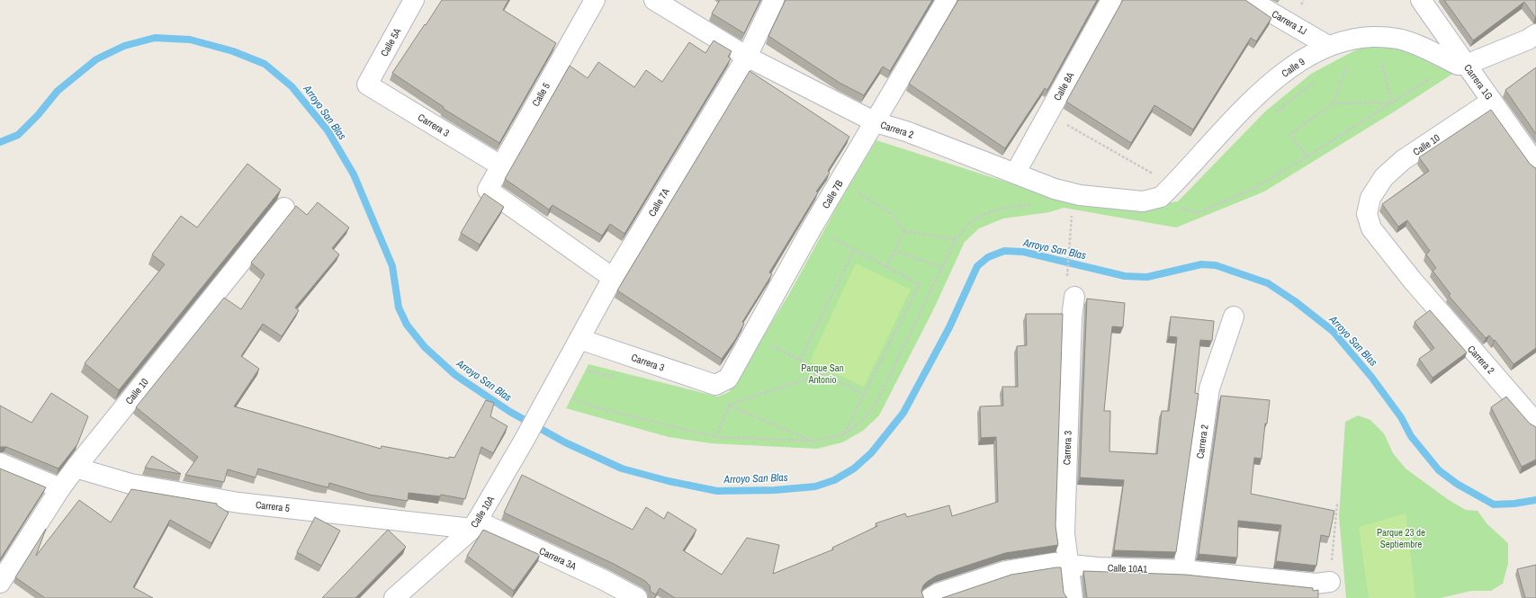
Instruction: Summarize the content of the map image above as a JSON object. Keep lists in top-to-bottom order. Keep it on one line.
{"streets":{"street":["Carrera 1J","Calle 5A","Calle 9","Carrera 1G","Calle 8A","Calle 5","Carrera 3","Carrera 2","Calle 10","Calle 7B","Calle 7A","Carrera 5","Calle 10A","Carrera 3A","Calle 10A1"]},"crossings":[["Carrera 1J","Calle 9"],["Calle 5A","Carrera 3"],["Calle 9","Carrera 1G"],["Calle 9","Carrera 2"],["Carrera 1G","Calle 10"],["Calle 8A","Carrera 2"],["Calle 5","Carrera 3"],["Calle 5","Calle 7A"],["Carrera 3","Calle 7B"],["Carrera 3","Calle 7A"],["Carrera 3","Calle 10A1"],["Carrera 2","Calle 10"],["Carrera 2","Calle 7B"],["Carrera 2","Calle 7A"],["Carrera 2","Calle 10A1"],["Calle 10","Carrera 5"],["Calle 7A","Calle 10A"],["Carrera 5","Calle 10A"],["Carrera 5","Carrera 3A"],["Calle 10A","Carrera 3A"]],"water":["Arroyo San Blas"],"parks":["Parque San Antonio","Parque 23 de Septiembre"]}
